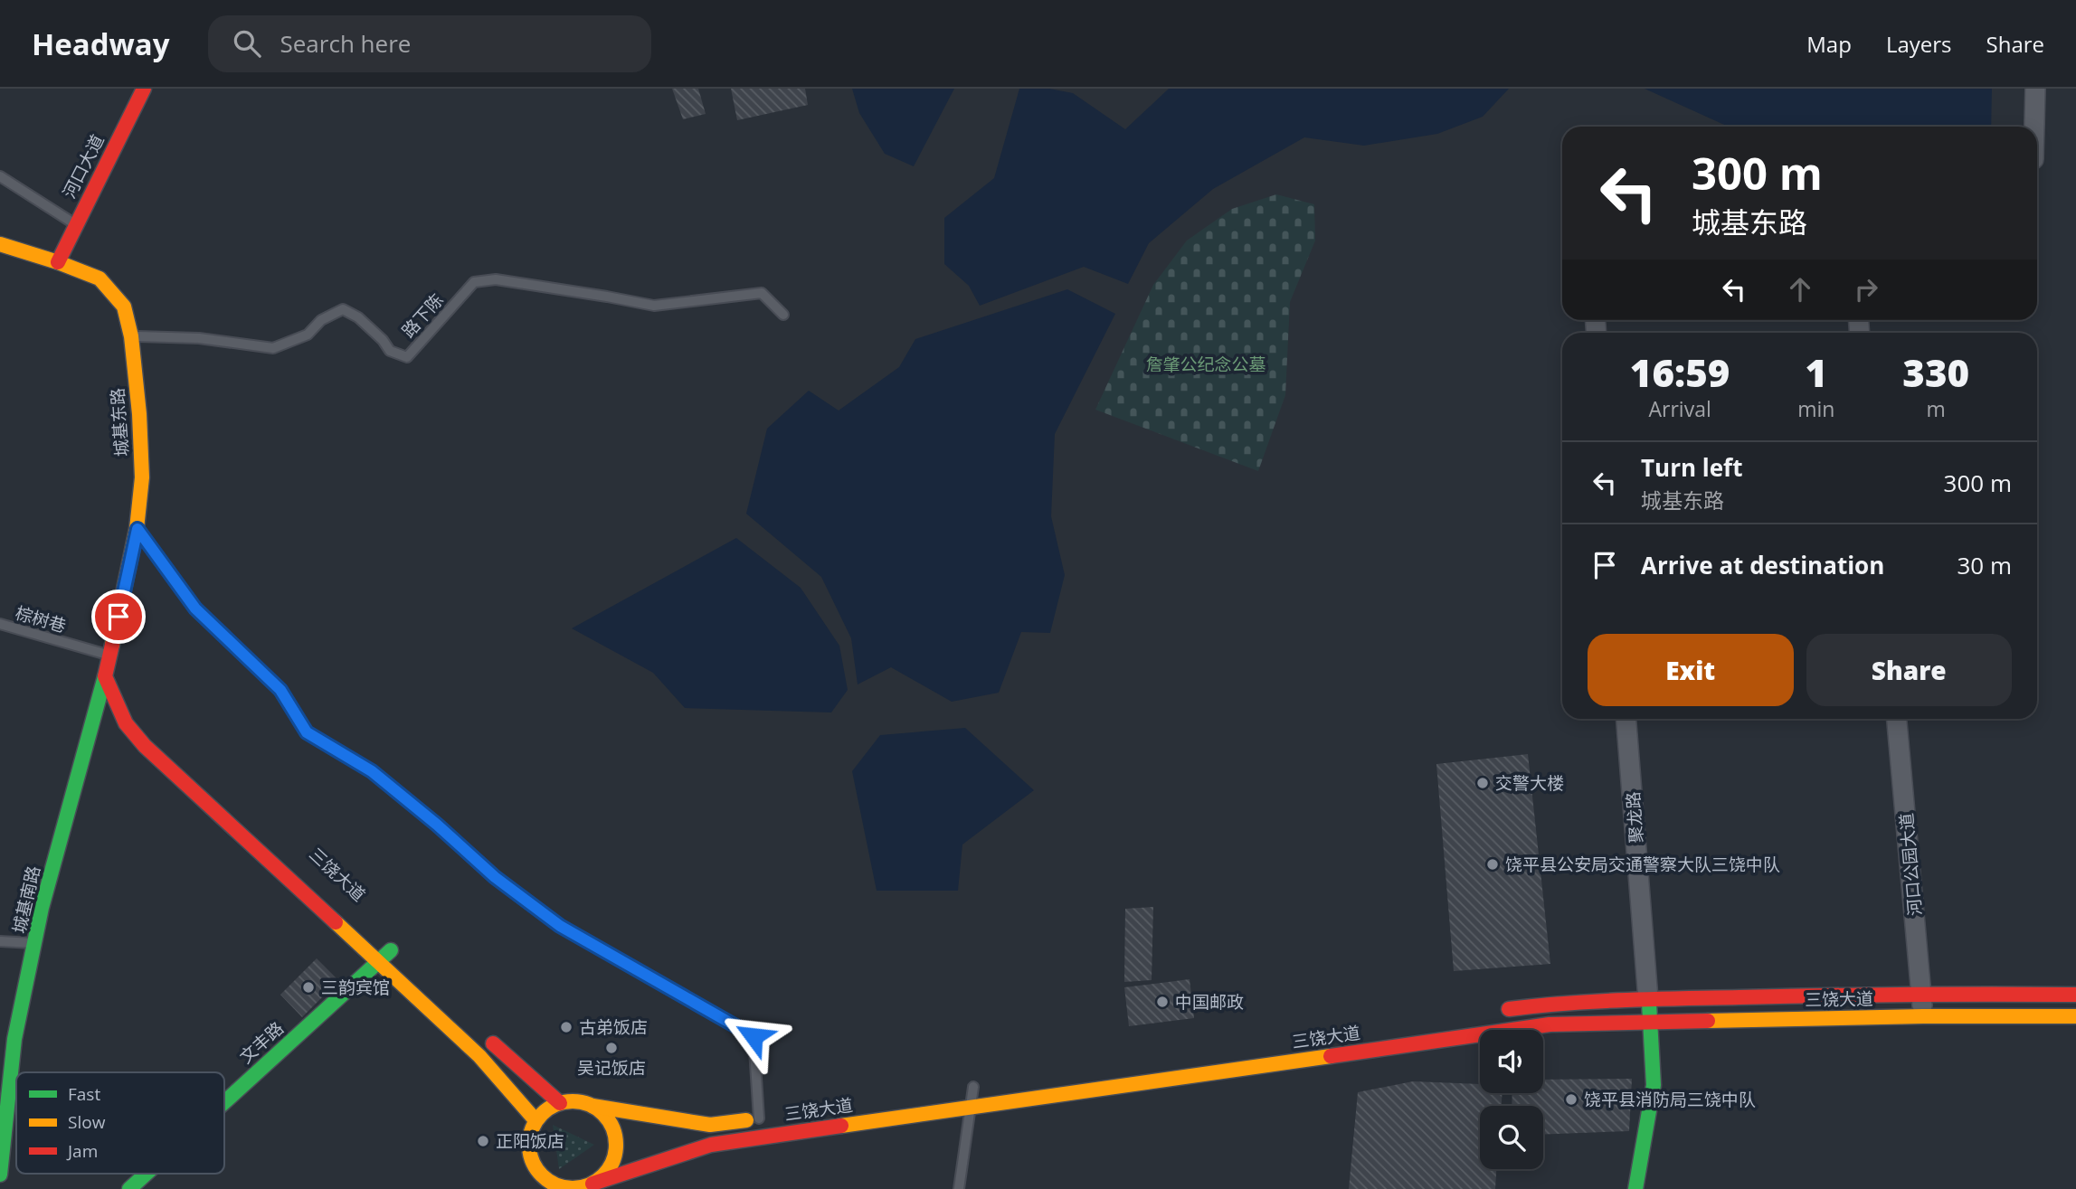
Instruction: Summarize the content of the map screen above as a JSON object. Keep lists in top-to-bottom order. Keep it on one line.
{"streets":{"main road":["河口大道","城基东路","三饶大道","城基南路","文丰路"],"street":["聚龙路","河口公园大道"],"lane":["路下陈","棕树巷"]},"crossings":[["河口大道","城基东路"],["路下陈","城基东路"],["城基东路","棕树巷"],["城基东路","三饶大道"],["城基东路","城基南路"],["聚龙路","三饶大道"],["河口公园大道","三饶大道"],["三饶大道","城基南路"],["三饶大道","文丰路"]],"parks":["詹肇公纪念公墓"],"places":["交警大楼","饶平县公安局交通警察大队三饶中队","三韵宾馆","中国邮政","古弟饭店","吴记饭店","饶平县消防局三饶中队","正阳饭店"],"legend":["Fast","Slow","Jam"],"page":{"header":"Headway","search":"Search here","nav":["Map","Layers","Share"],"turn":["300 m","城基东路"],"eta":["16:59","Arrival","1","min","330","m"],"list":[{"name":"Turn left","note":"城基东路","value":"300 m"},{"name":"Arrive at destination","value":"30 m"}],"buttons":["Exit","Share"]}}
